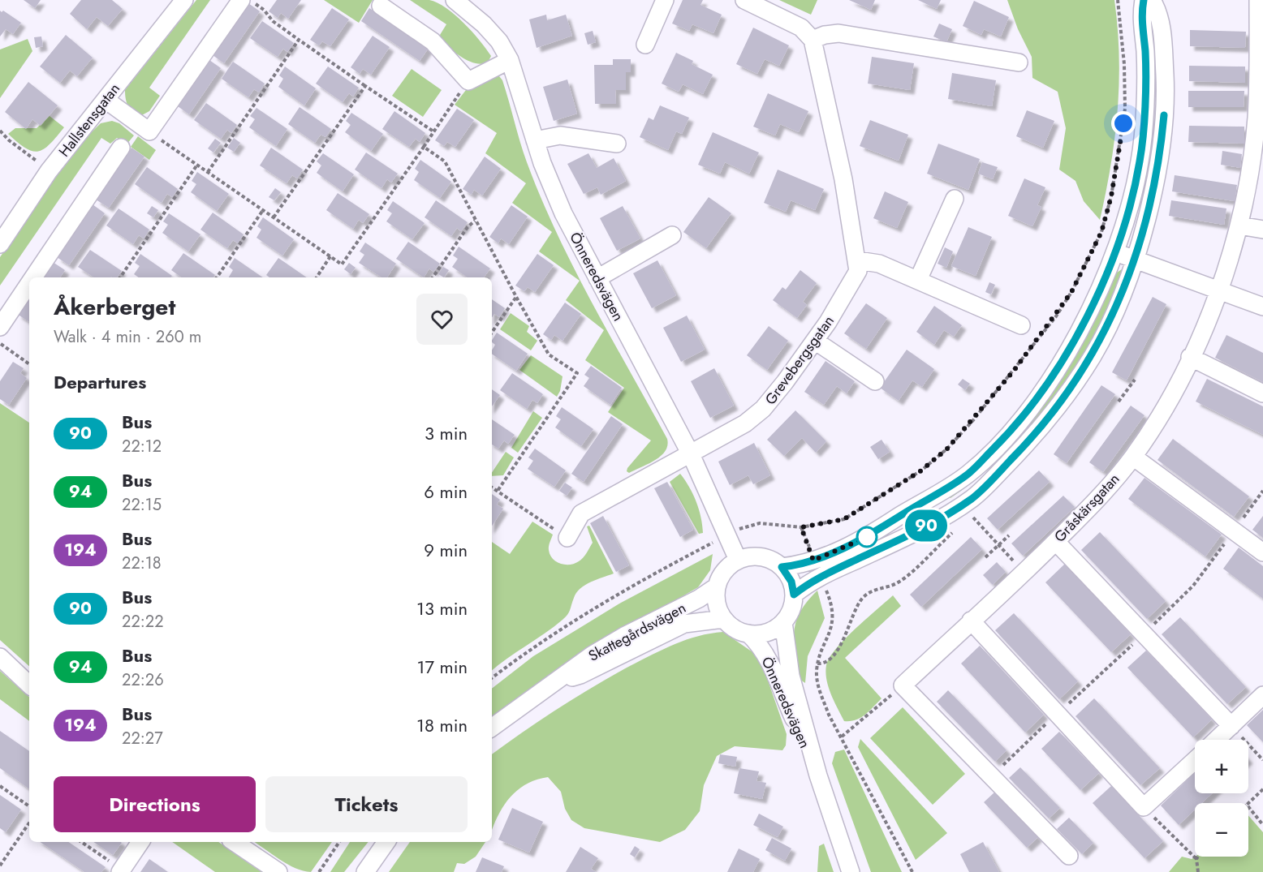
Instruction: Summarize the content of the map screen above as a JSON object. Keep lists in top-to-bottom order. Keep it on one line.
{"streets":{"street":["Hallstensgatan","Önneredsvägen","Grevebergsgatan","Gråskärsgatan","Skattegårdsvägen"]},"crossings":[["Önneredsvägen","Grevebergsgatan"],["Önneredsvägen","Skattegårdsvägen"]],"lines":["bus line 90"],"page":{"on_map":"90","heading":[["Åkerberget","Walk · 4 min · 260 m"],"Departures"],"list":[{"mark":"90","name":"Bus","note":"22:12","value":"3 min"},{"mark":"94","name":"Bus","note":"22:15","value":"6 min"},{"mark":"194","name":"Bus","note":"22:18","value":"9 min"},{"mark":"90","name":"Bus","note":"22:22","value":"13 min"},{"mark":"94","name":"Bus","note":"22:26","value":"17 min"},{"mark":"194","name":"Bus","note":"22:27","value":"18 min"}],"map_buttons":["+","−"],"buttons":["Directions","Tickets"]}}
